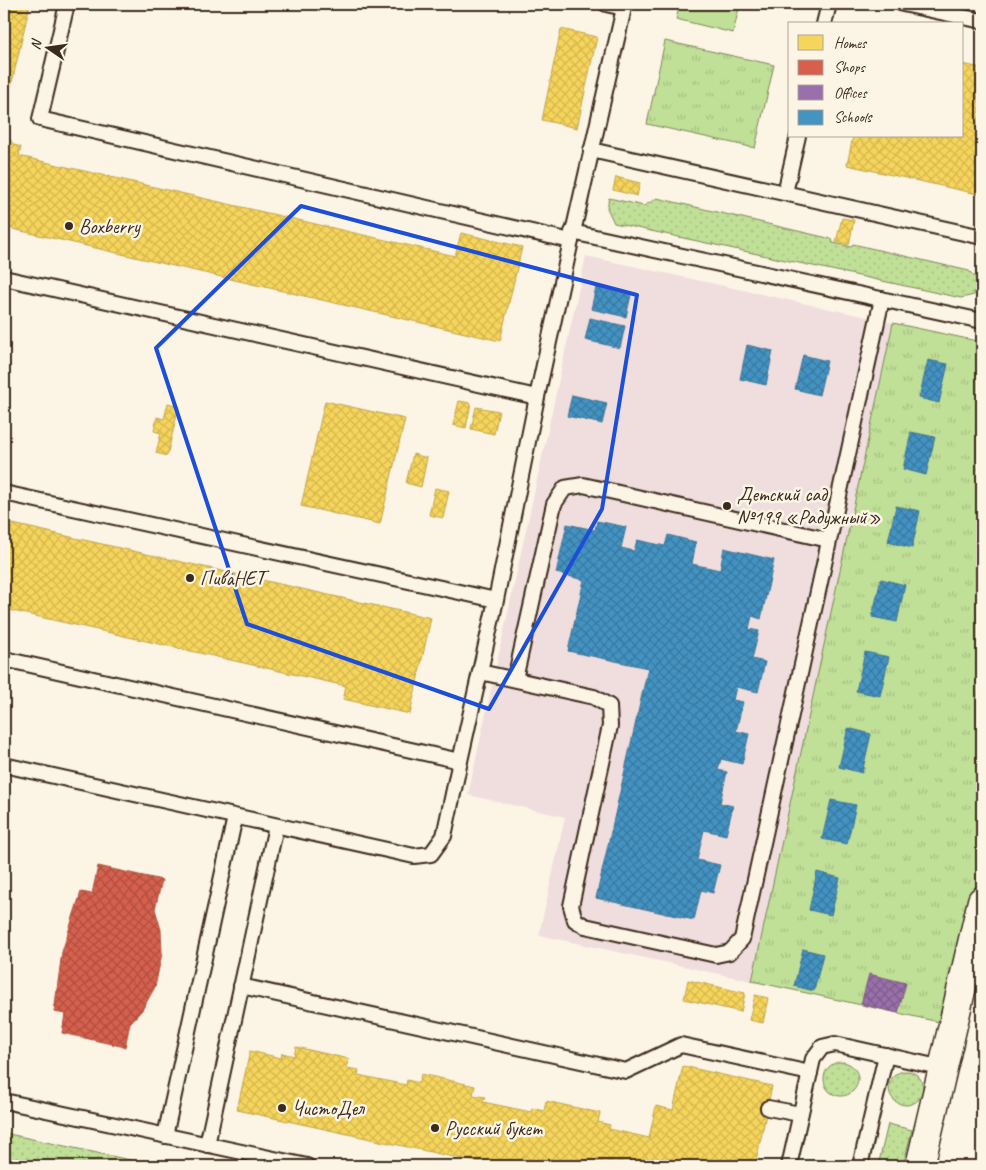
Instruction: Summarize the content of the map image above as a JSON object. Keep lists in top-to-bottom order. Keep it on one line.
{"places":["Boxberry","Детский сад №199 «Радужный»","ПиваНЕТ","ЧистоДел","Русский букет"],"legend":["Homes","Shops","Offices","Schools"],"north":"left"}
